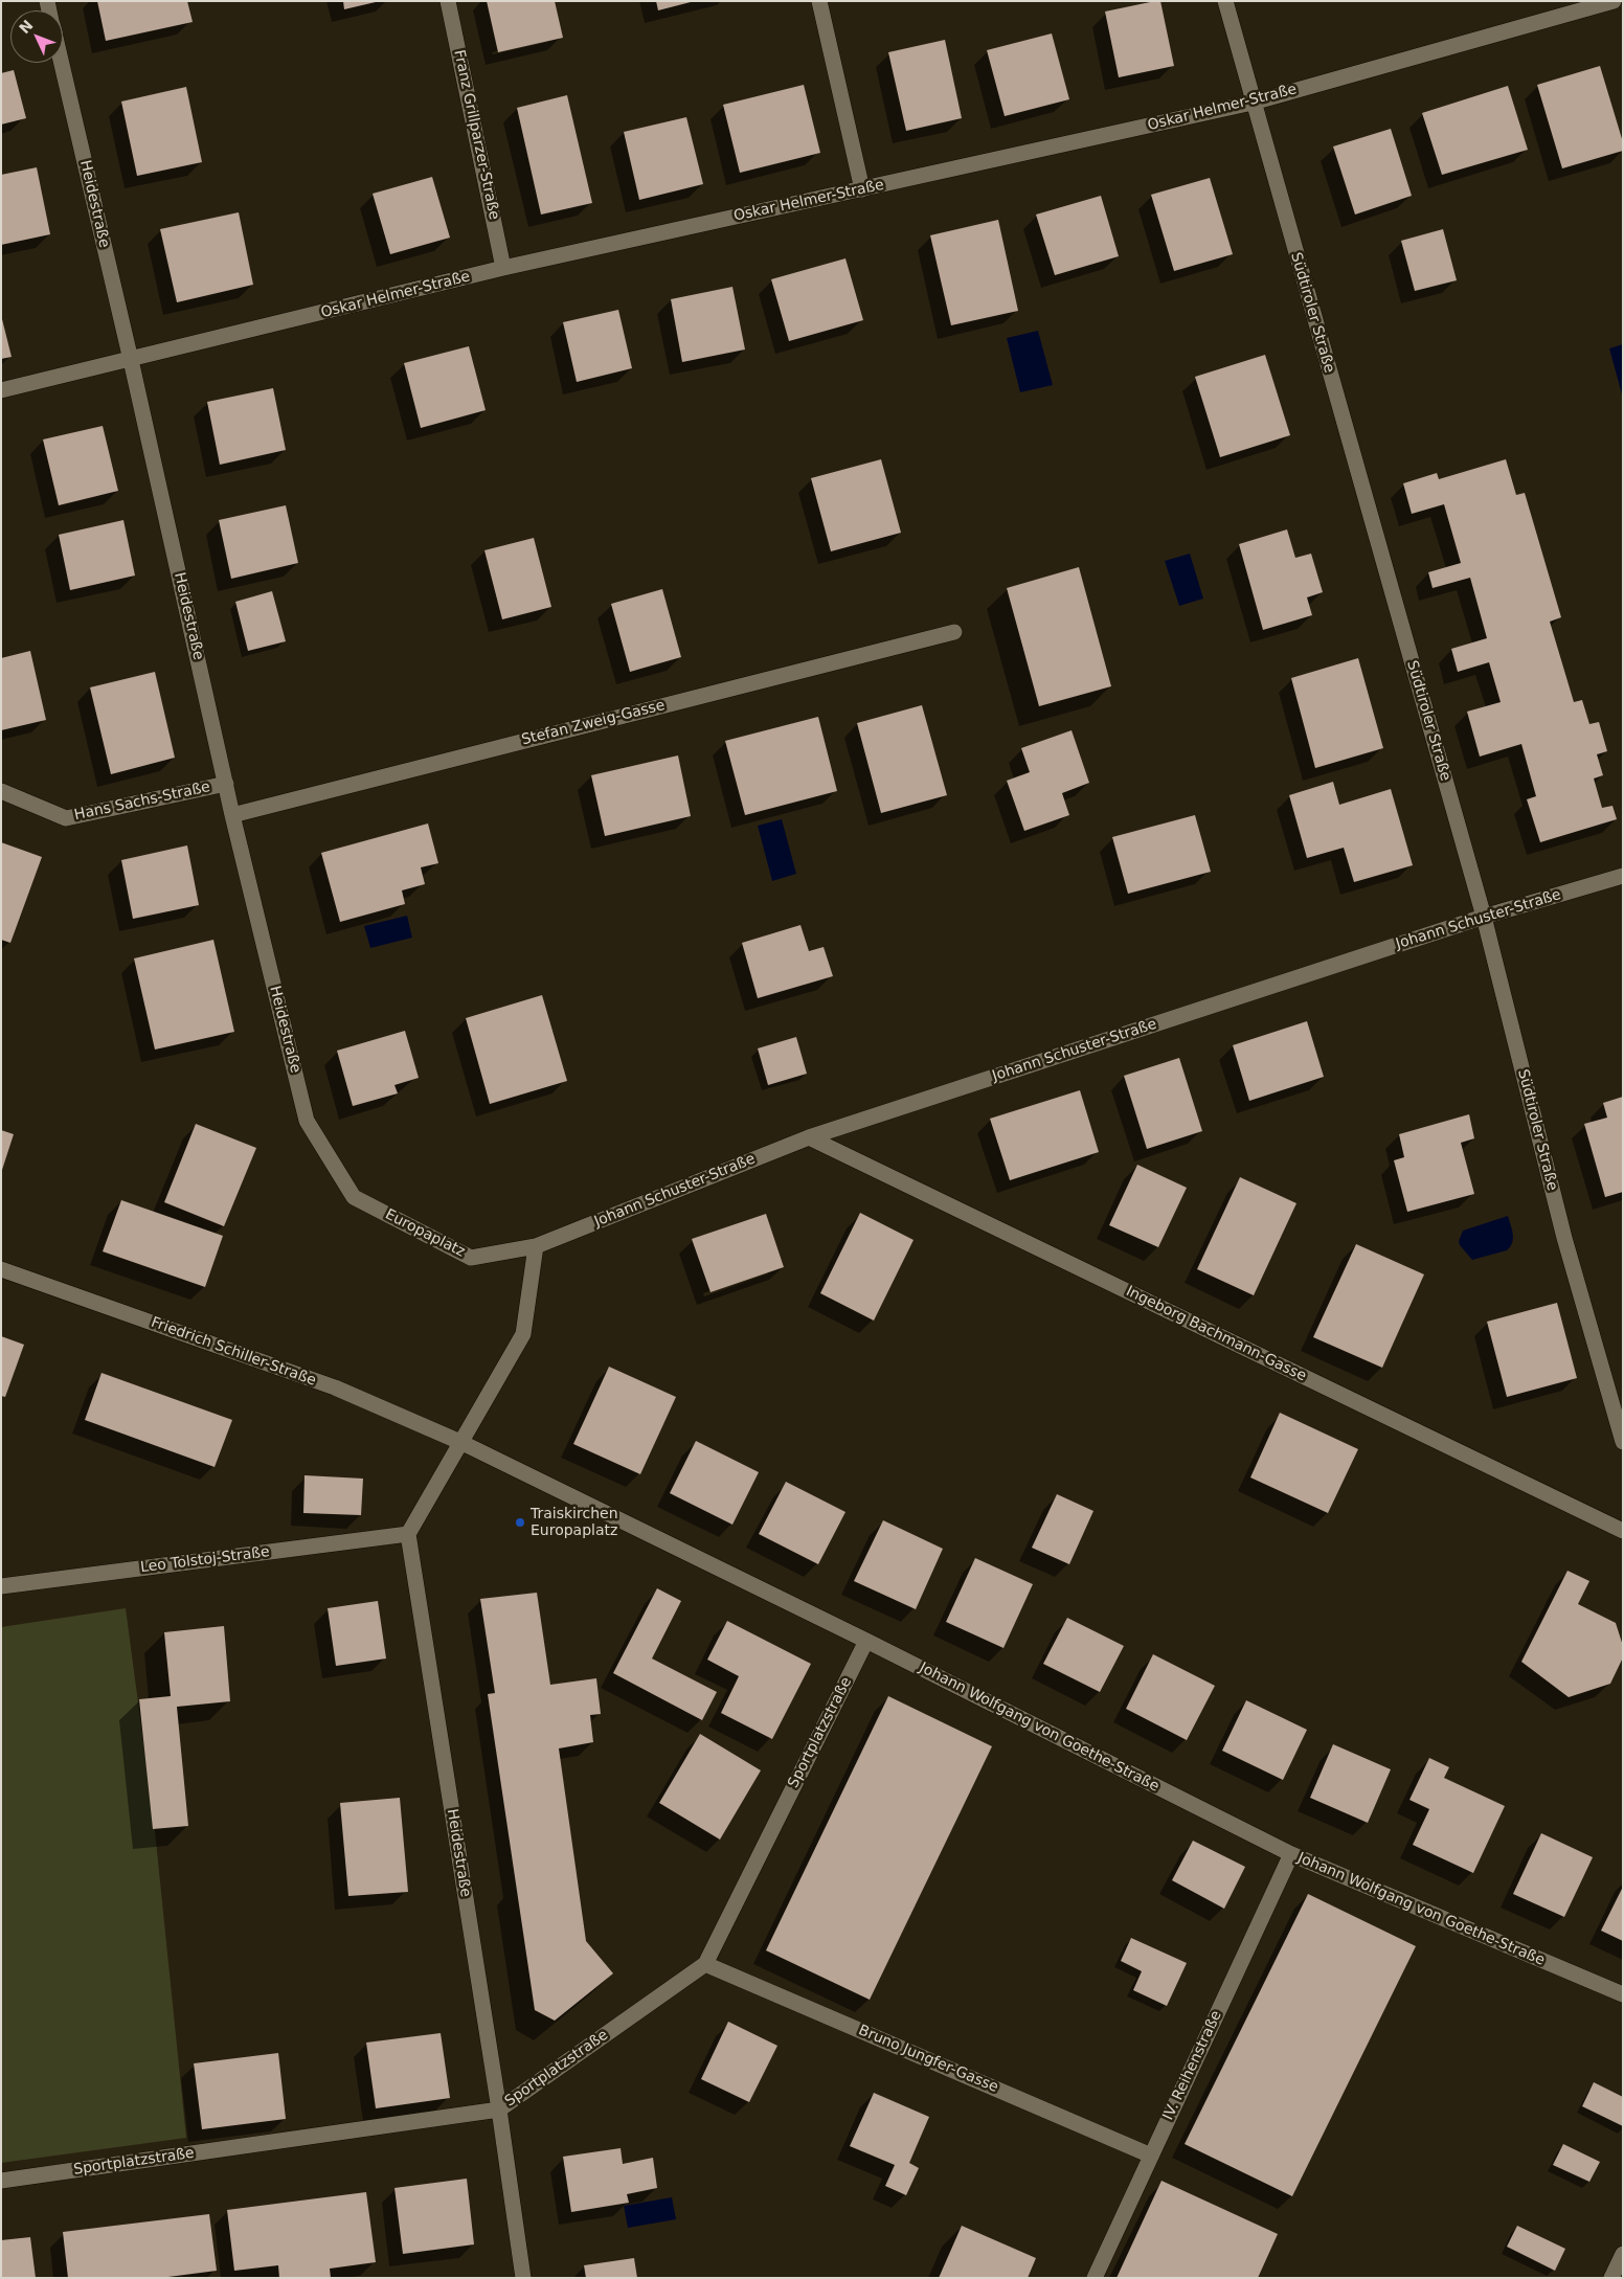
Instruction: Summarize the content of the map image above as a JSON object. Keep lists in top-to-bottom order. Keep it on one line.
{"streets":{"street":["Oskar Helmer-Straße","Franz Grillparzer-Straße","Heidestraße","Südtiroler Straße","Stefan Zweig-Gasse","Hans Sachs-Straße","Johann Schuster-Straße","Europaplatz","Ingeborg Bachmann-Gasse","Friedrich Schiller-Straße","Leo Tolstoj-Straße","Johann Wolfgang von Goethe-Straße","Sportplatzstraße","Bruno Jungfer-Gasse","IV. Reihenstraße"]},"crossings":[["Oskar Helmer-Straße","Franz Grillparzer-Straße"],["Oskar Helmer-Straße","Heidestraße"],["Oskar Helmer-Straße","Südtiroler Straße"],["Heidestraße","Stefan Zweig-Gasse"],["Heidestraße","Hans Sachs-Straße"],["Heidestraße","Europaplatz"],["Heidestraße","Leo Tolstoj-Straße"],["Heidestraße","Sportplatzstraße"],["Südtiroler Straße","Johann Schuster-Straße"],["Johann Schuster-Straße","Europaplatz"],["Johann Schuster-Straße","Ingeborg Bachmann-Gasse"],["Friedrich Schiller-Straße","Johann Wolfgang von Goethe-Straße"],["Johann Wolfgang von Goethe-Straße","Sportplatzstraße"],["Johann Wolfgang von Goethe-Straße","IV. Reihenstraße"],["Sportplatzstraße","Bruno Jungfer-Gasse"],["Bruno Jungfer-Gasse","IV. Reihenstraße"]],"places":["Traiskirchen Europaplatz"],"north":"top left"}
